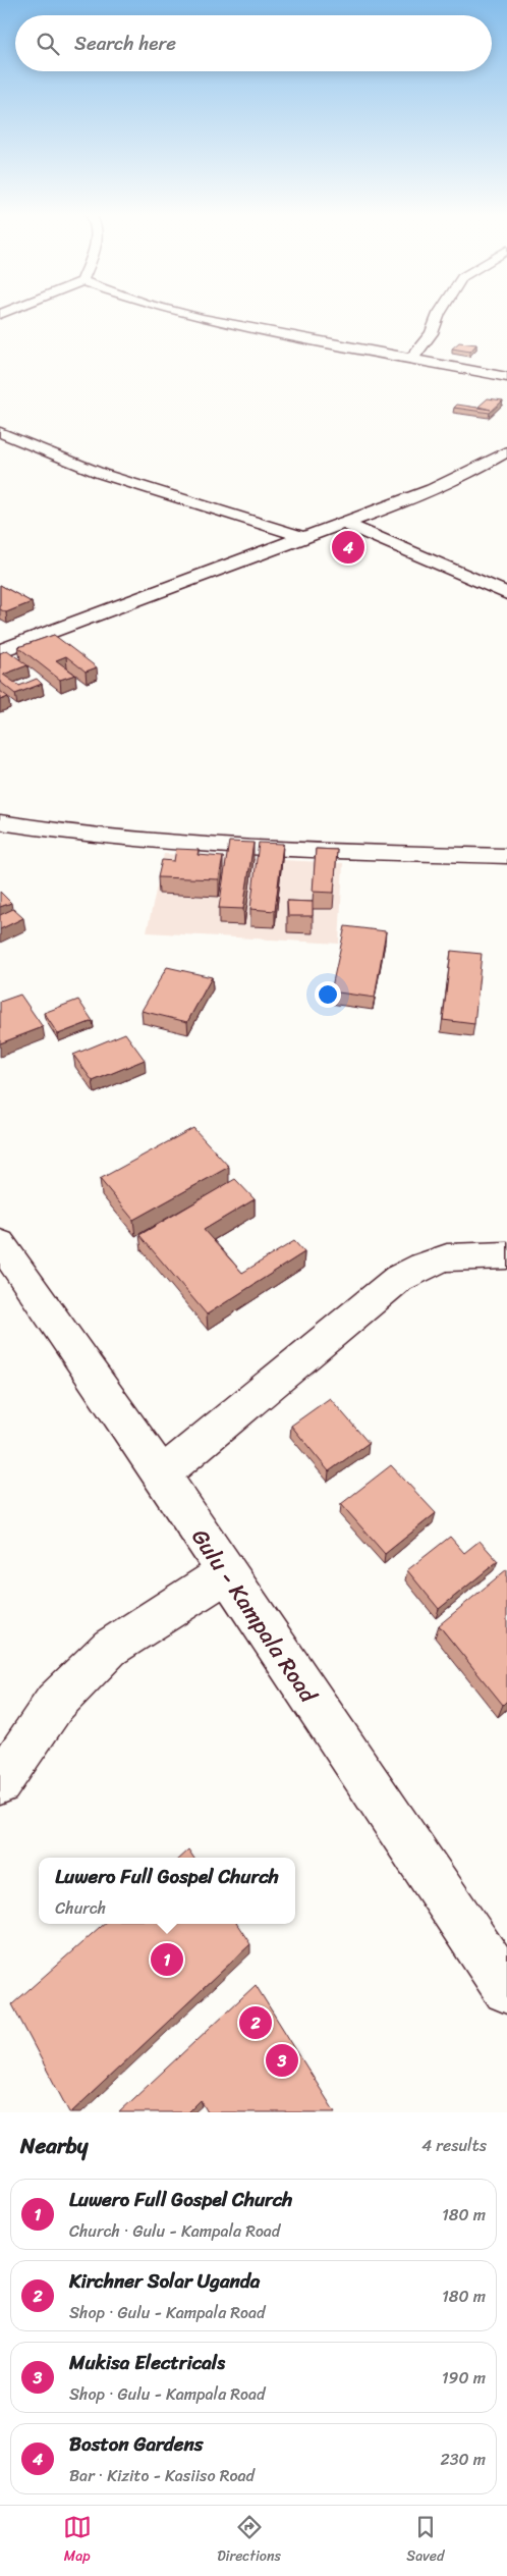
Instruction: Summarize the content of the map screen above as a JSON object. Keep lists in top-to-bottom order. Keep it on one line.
{"streets":{"street":["Gulu - Kampala Road"]},"page":{"search":"Search here","pins":["4","1","2","3"],"popup":["Luwero Full Gospel Church","Church"],"heading":["Nearby","4 results"],"list":[{"mark":"1","name":"Luwero Full Gospel Church","note":"Church · Gulu - Kampala Road","value":"180 m"},{"mark":"2","name":"Kirchner Solar Uganda","note":"Shop · Gulu - Kampala Road","value":"180 m"},{"mark":"3","name":"Mukisa Electricals","note":"Shop · Gulu - Kampala Road","value":"190 m"},{"mark":"4","name":"Boston Gardens","note":"Bar · Kizito - Kasiiso Road","value":"230 m"}],"nav":["Map","Directions","Saved"]}}
